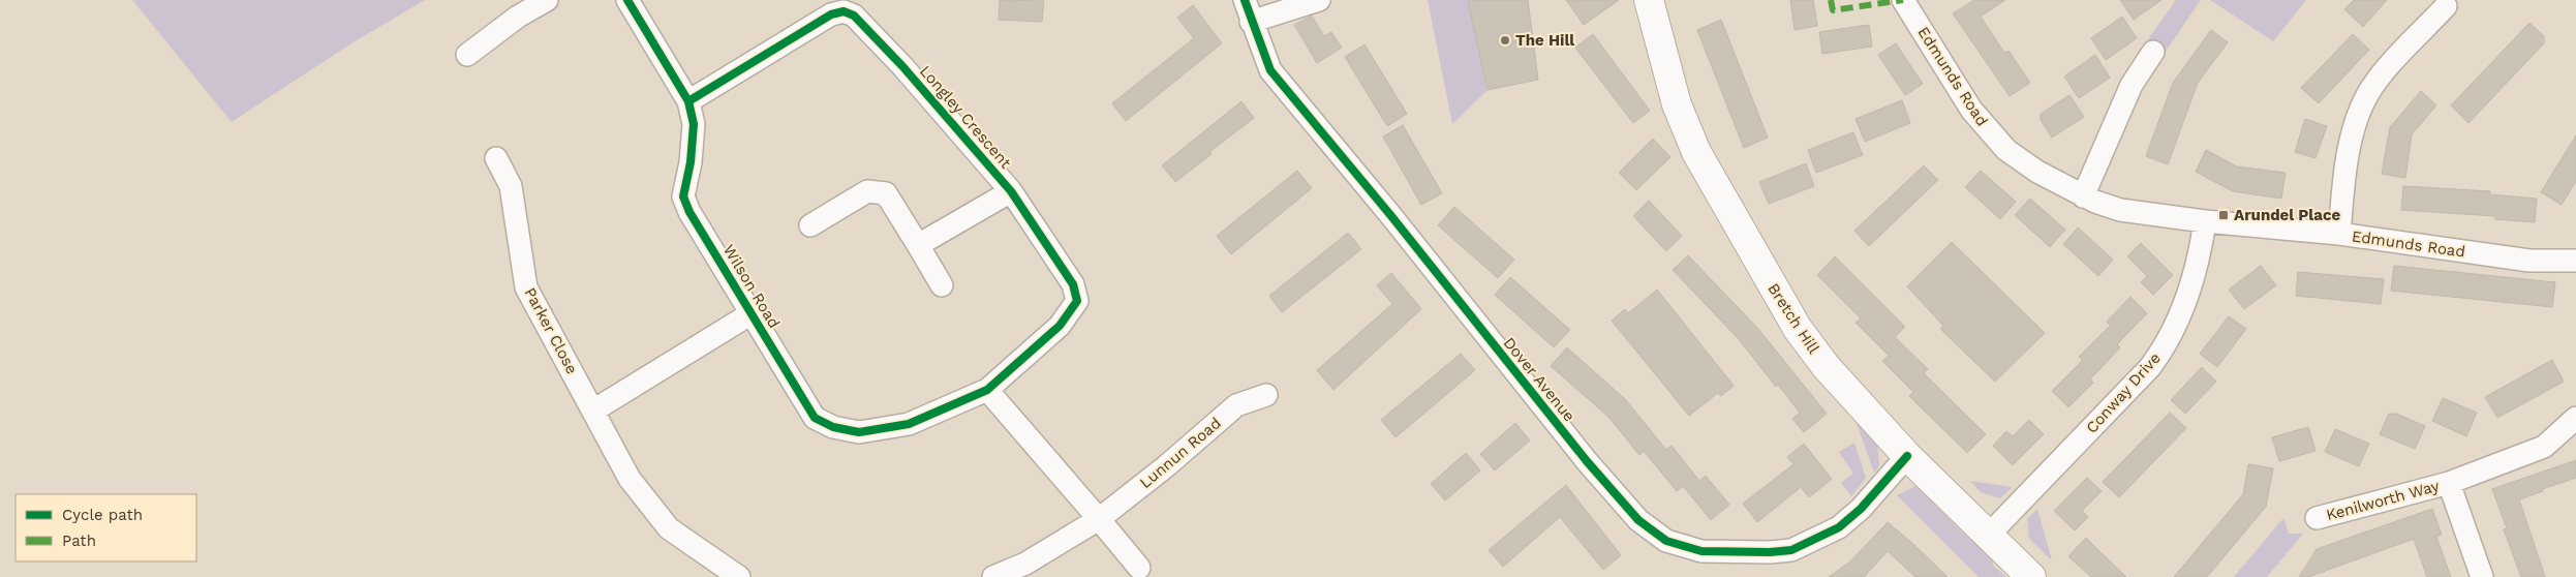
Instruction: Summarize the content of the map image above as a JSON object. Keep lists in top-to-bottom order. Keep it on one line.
{"streets":{"street":["Edmunds Road","Longley Crescent","Wilson Road","Bretch Hill","Parker Close","Dover Avenue","Conway Drive","Lunnun Road","Kenilworth Way"]},"crossings":[["Edmunds Road","Conway Drive"],["Longley Crescent","Wilson Road"],["Bretch Hill","Dover Avenue"],["Bretch Hill","Conway Drive"]],"places":{"other":["The Hill"],"transit":["Arundel Place"]},"legend":["Cycle path","Path"]}
